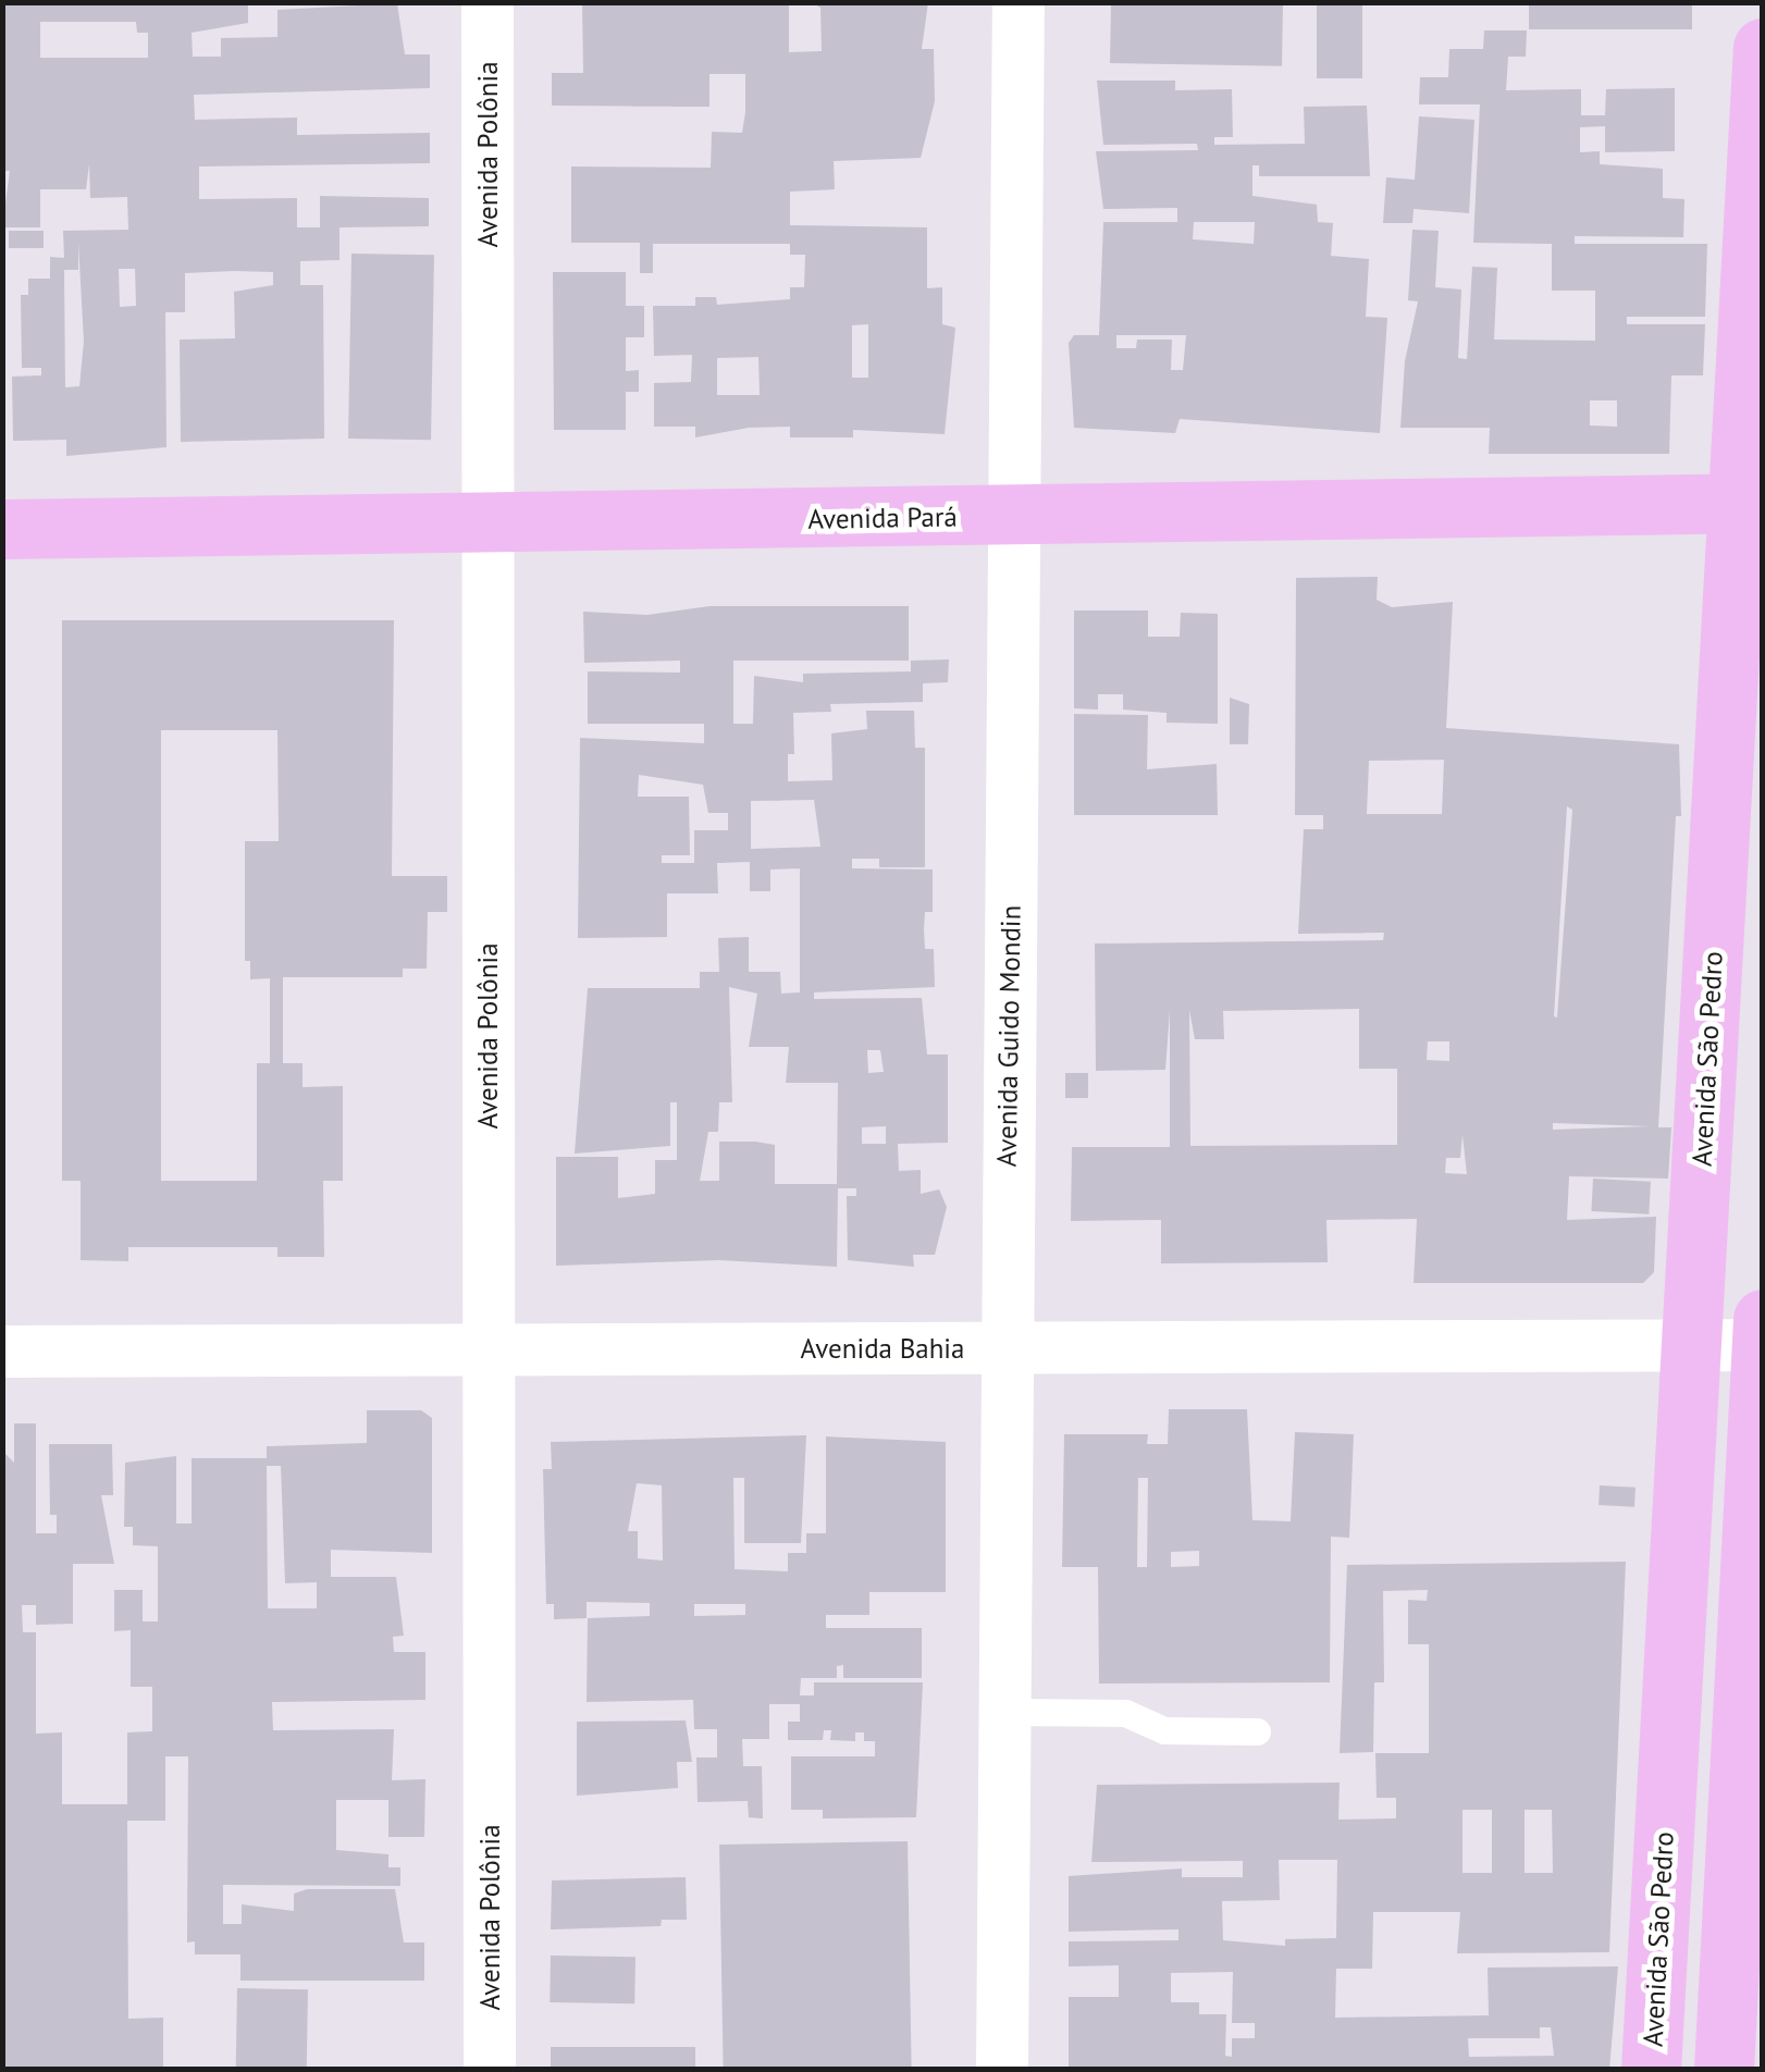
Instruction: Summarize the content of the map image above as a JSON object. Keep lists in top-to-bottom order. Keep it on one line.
{"streets":{"street":["Avenida Polônia","Avenida Pará","Avenida Guido Mondin","Avenida São Pedro","Avenida Bahia"]},"crossings":[["Avenida Polônia","Avenida Pará"],["Avenida Polônia","Avenida Bahia"],["Avenida Pará","Avenida Guido Mondin"],["Avenida Pará","Avenida São Pedro"],["Avenida Guido Mondin","Avenida Bahia"],["Avenida São Pedro","Avenida Bahia"]]}
